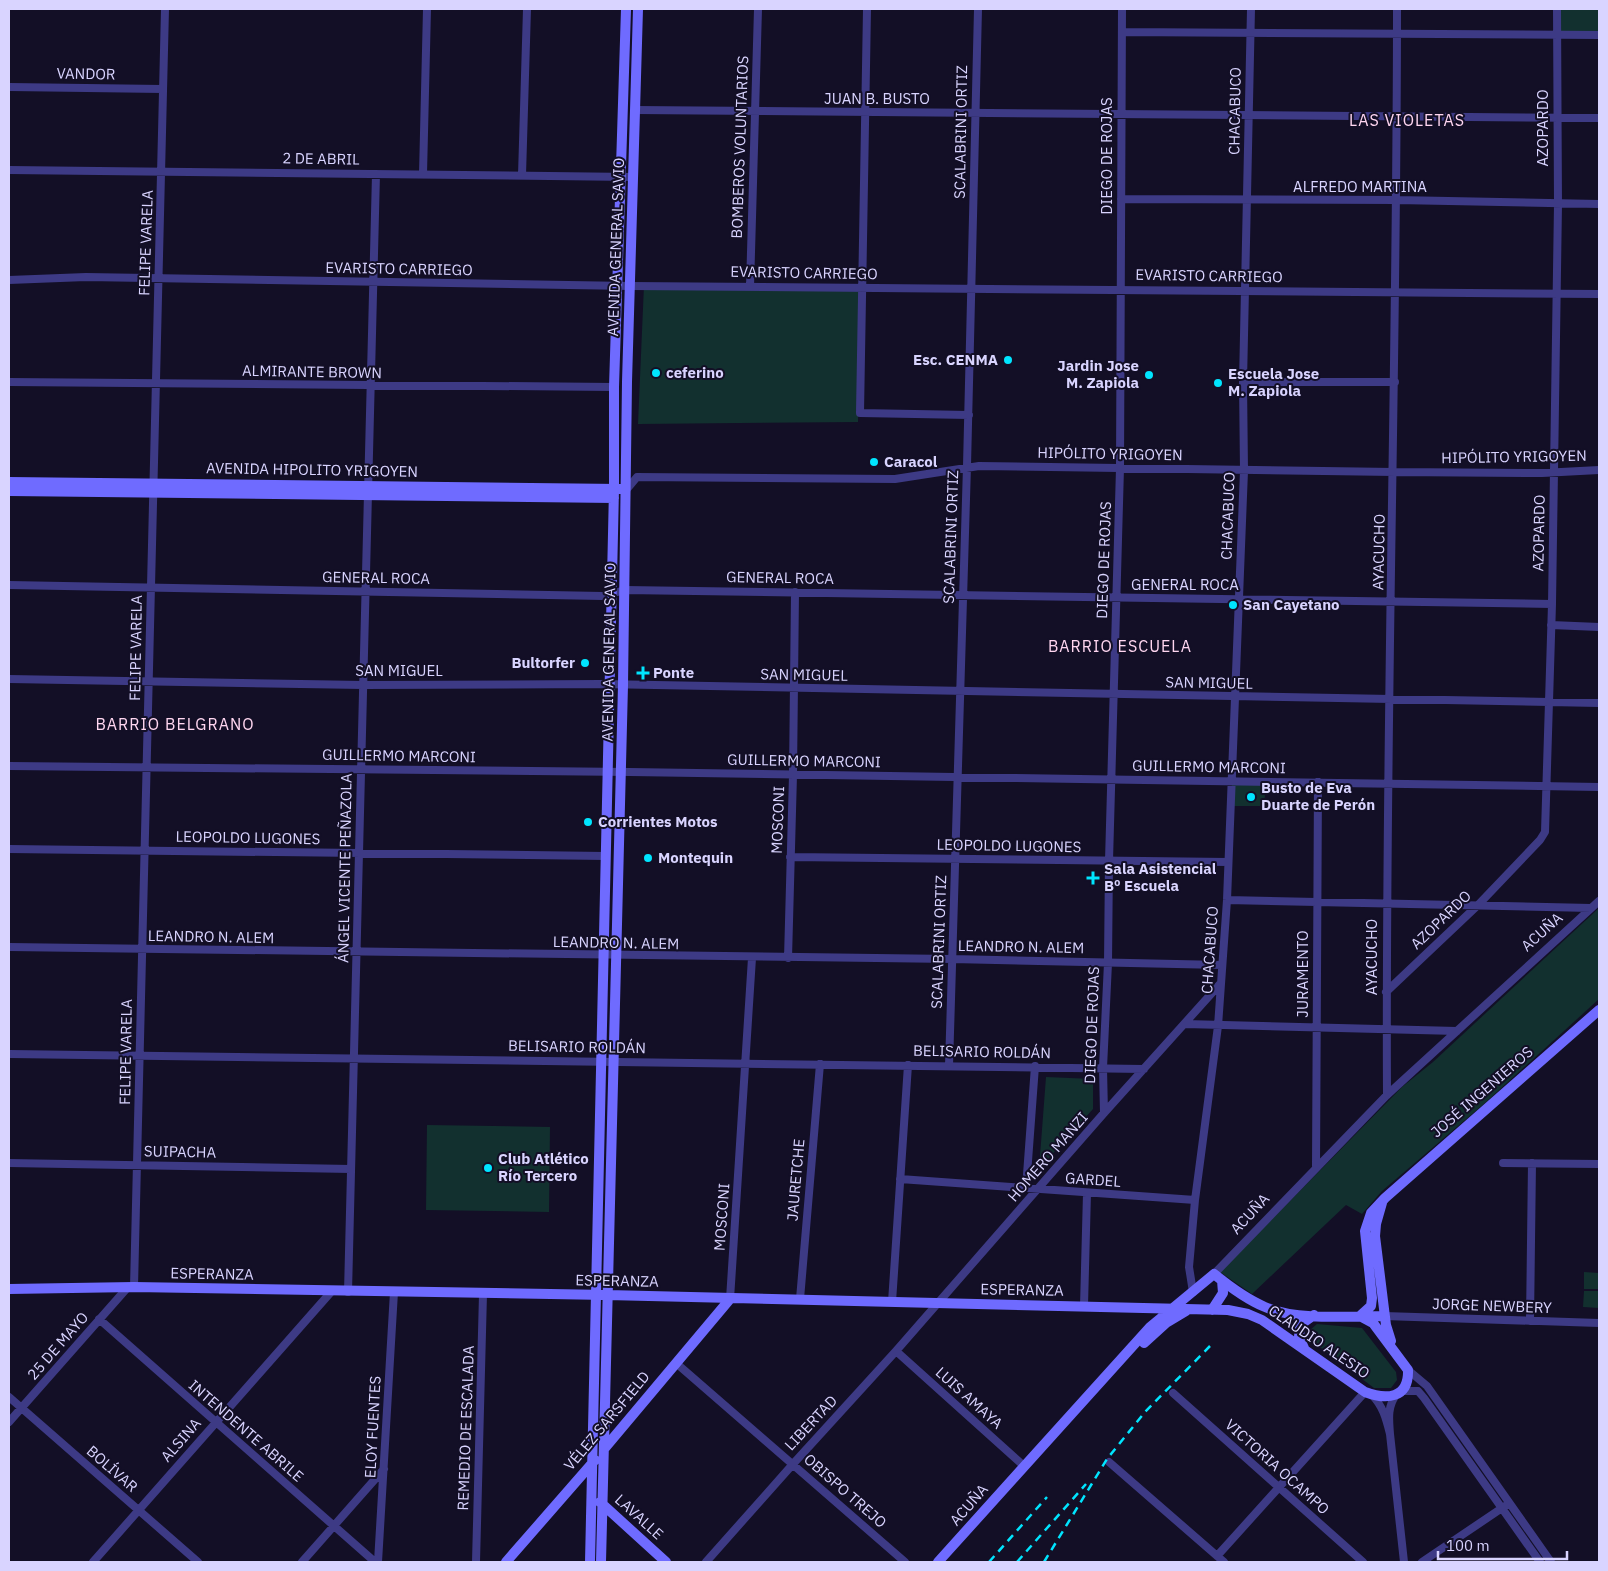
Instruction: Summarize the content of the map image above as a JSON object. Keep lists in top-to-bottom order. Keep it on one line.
{"streets":{"main road":["AVENIDA GENERAL SAVIO","AVENIDA HIPOLITO YRIGOYEN","ACUÑA","JOSÉ INGENIEROS","ESPERANZA","CLAUDIO ALESIO","VÉLEZ SARSFIELD","LAVALLE"],"street":["VANDOR","JUAN B. BUSTO","CHACABUCO","AZOPARDO","SCALABRINI ORTIZ","BOMBEROS VOLUNTARIOS","DIEGO DE ROJAS","2 DE ABRIL","ALFREDO MARTINA","FELIPE VARELA","EVARISTO CARRIEGO","ALMIRANTE BROWN","HIPÓLITO YRIGOYEN","AYACUCHO","GENERAL ROCA","SAN MIGUEL","GUILLERMO MARCONI","MOSCONI","LEOPOLDO LUGONES","ÁNGEL VICENTE PEÑAZOLA","LEANDRO N. ALEM","JURAMENTO","BELISARIO ROLDÁN","SUIPACHA","HOMERO MANZI","JAURETCHE","GARDEL","JORGE NEWBERY","25 DE MAYO","LUIS AMAYA","LIBERTAD","ELOY FUENTES","REMEDIO DE ESCALADA","INTENDENTE ABRILE","ALSINA","VICTORIA OCAMPO","BOLÍVAR","OBISPO TREJO"]},"crossings":[["VANDOR","FELIPE VARELA"],["JUAN B. BUSTO","CHACABUCO"],["JUAN B. BUSTO","AZOPARDO"],["JUAN B. BUSTO","SCALABRINI ORTIZ"],["JUAN B. BUSTO","BOMBEROS VOLUNTARIOS"],["JUAN B. BUSTO","DIEGO DE ROJAS"],["JUAN B. BUSTO","AVENIDA GENERAL SAVIO"],["JUAN B. BUSTO","AYACUCHO"],["CHACABUCO","ALFREDO MARTINA"],["CHACABUCO","EVARISTO CARRIEGO"],["CHACABUCO","HIPÓLITO YRIGOYEN"],["CHACABUCO","GENERAL ROCA"],["CHACABUCO","SAN MIGUEL"],["CHACABUCO","GUILLERMO MARCONI"],["CHACABUCO","LEOPOLDO LUGONES"],["CHACABUCO","ACUÑA"],["CHACABUCO","LEANDRO N. ALEM"],["CHACABUCO","HOMERO MANZI"],["CHACABUCO","GARDEL"],["AZOPARDO","ALFREDO MARTINA"],["AZOPARDO","EVARISTO CARRIEGO"],["AZOPARDO","HIPÓLITO YRIGOYEN"],["AZOPARDO","AYACUCHO"],["AZOPARDO","GENERAL ROCA"],["AZOPARDO","SAN MIGUEL"],["AZOPARDO","GUILLERMO MARCONI"],["SCALABRINI ORTIZ","EVARISTO CARRIEGO"],["SCALABRINI ORTIZ","HIPÓLITO YRIGOYEN"],["SCALABRINI ORTIZ","GENERAL ROCA"],["SCALABRINI ORTIZ","SAN MIGUEL"],["SCALABRINI ORTIZ","GUILLERMO MARCONI"],["SCALABRINI ORTIZ","LEOPOLDO LUGONES"],["SCALABRINI ORTIZ","LEANDRO N. ALEM"],["SCALABRINI ORTIZ","BELISARIO ROLDÁN"],["BOMBEROS VOLUNTARIOS","EVARISTO CARRIEGO"],["DIEGO DE ROJAS","ALFREDO MARTINA"],["DIEGO DE ROJAS","EVARISTO CARRIEGO"],["DIEGO DE ROJAS","HIPÓLITO YRIGOYEN"],["DIEGO DE ROJAS","GENERAL ROCA"],["DIEGO DE ROJAS","SAN MIGUEL"],["DIEGO DE ROJAS","GUILLERMO MARCONI"],["DIEGO DE ROJAS","LEOPOLDO LUGONES"],["DIEGO DE ROJAS","LEANDRO N. ALEM"],["DIEGO DE ROJAS","BELISARIO ROLDÁN"],["DIEGO DE ROJAS","HOMERO MANZI"],["2 DE ABRIL","FELIPE VARELA"],["2 DE ABRIL","AVENIDA GENERAL SAVIO"],["2 DE ABRIL","ÁNGEL VICENTE PEÑAZOLA"],["ALFREDO MARTINA","AYACUCHO"],["FELIPE VARELA","EVARISTO CARRIEGO"],["FELIPE VARELA","ALMIRANTE BROWN"],["FELIPE VARELA","AVENIDA HIPOLITO YRIGOYEN"],["FELIPE VARELA","GENERAL ROCA"],["FELIPE VARELA","SAN MIGUEL"],["FELIPE VARELA","GUILLERMO MARCONI"],["FELIPE VARELA","LEOPOLDO LUGONES"],["FELIPE VARELA","LEANDRO N. ALEM"],["FELIPE VARELA","BELISARIO ROLDÁN"],["FELIPE VARELA","SUIPACHA"],["FELIPE VARELA","ESPERANZA"],["FELIPE VARELA","25 DE MAYO"],["AVENIDA GENERAL SAVIO","EVARISTO CARRIEGO"],["AVENIDA GENERAL SAVIO","ALMIRANTE BROWN"],["AVENIDA GENERAL SAVIO","HIPÓLITO YRIGOYEN"],["AVENIDA GENERAL SAVIO","AVENIDA HIPOLITO YRIGOYEN"],["AVENIDA GENERAL SAVIO","GENERAL ROCA"],["AVENIDA GENERAL SAVIO","SAN MIGUEL"],["AVENIDA GENERAL SAVIO","GUILLERMO MARCONI"],["AVENIDA GENERAL SAVIO","LEOPOLDO LUGONES"],["AVENIDA GENERAL SAVIO","LEANDRO N. ALEM"],["AVENIDA GENERAL SAVIO","BELISARIO ROLDÁN"],["AVENIDA GENERAL SAVIO","ESPERANZA"],["EVARISTO CARRIEGO","AYACUCHO"],["EVARISTO CARRIEGO","ÁNGEL VICENTE PEÑAZOLA"],["ALMIRANTE BROWN","ÁNGEL VICENTE PEÑAZOLA"],["HIPÓLITO YRIGOYEN","AVENIDA HIPOLITO YRIGOYEN"],["HIPÓLITO YRIGOYEN","AYACUCHO"],["AVENIDA HIPOLITO YRIGOYEN","ÁNGEL VICENTE PEÑAZOLA"],["AYACUCHO","GENERAL ROCA"],["AYACUCHO","SAN MIGUEL"],["AYACUCHO","GUILLERMO MARCONI"],["AYACUCHO","ACUÑA"],["GENERAL ROCA","MOSCONI"],["GENERAL ROCA","ÁNGEL VICENTE PEÑAZOLA"],["SAN MIGUEL","MOSCONI"],["SAN MIGUEL","ÁNGEL VICENTE PEÑAZOLA"],["GUILLERMO MARCONI","MOSCONI"],["GUILLERMO MARCONI","ÁNGEL VICENTE PEÑAZOLA"],["GUILLERMO MARCONI","JURAMENTO"],["MOSCONI","LEOPOLDO LUGONES"],["MOSCONI","LEANDRO N. ALEM"],["MOSCONI","BELISARIO ROLDÁN"],["MOSCONI","ESPERANZA"],["MOSCONI","VÉLEZ SARSFIELD"],["LEOPOLDO LUGONES","ÁNGEL VICENTE PEÑAZOLA"],["ÁNGEL VICENTE PEÑAZOLA","LEANDRO N. ALEM"],["ÁNGEL VICENTE PEÑAZOLA","BELISARIO ROLDÁN"],["ÁNGEL VICENTE PEÑAZOLA","SUIPACHA"],["ÁNGEL VICENTE PEÑAZOLA","ESPERANZA"],["ACUÑA","JURAMENTO"],["ACUÑA","ESPERANZA"],["ACUÑA","LUIS AMAYA"],["BELISARIO ROLDÁN","HOMERO MANZI"],["BELISARIO ROLDÁN","JAURETCHE"],["HOMERO MANZI","GARDEL"],["HOMERO MANZI","ESPERANZA"],["HOMERO MANZI","LIBERTAD"],["JAURETCHE","ESPERANZA"],["ESPERANZA","CLAUDIO ALESIO"],["ESPERANZA","25 DE MAYO"],["ESPERANZA","VÉLEZ SARSFIELD"],["ESPERANZA","LIBERTAD"],["ESPERANZA","ELOY FUENTES"],["ESPERANZA","REMEDIO DE ESCALADA"],["ESPERANZA","ALSINA"],["25 DE MAYO","INTENDENTE ABRILE"],["25 DE MAYO","BOLÍVAR"],["LUIS AMAYA","LIBERTAD"],["VÉLEZ SARSFIELD","OBISPO TREJO"],["LIBERTAD","OBISPO TREJO"],["ELOY FUENTES","INTENDENTE ABRILE"],["INTENDENTE ABRILE","ALSINA"],["ALSINA","BOLÍVAR"]],"districts":["LAS VIOLETAS","BARRIO ESCUELA","BARRIO BELGRANO"],"places":{"other":["Esc. CENMA","ceferino","Jardin Jose M. Zapiola","Escuela Jose M. Zapiola","Caracol","San Cayetano","Bultorfer","Busto de Eva Duarte de Perón","Corrientes Motos","Montequin","Club Atlético Río Tercero"],"health":["Ponte","Sala Asistencial Bº Escuela"]},"scale_bar":"100 m"}
